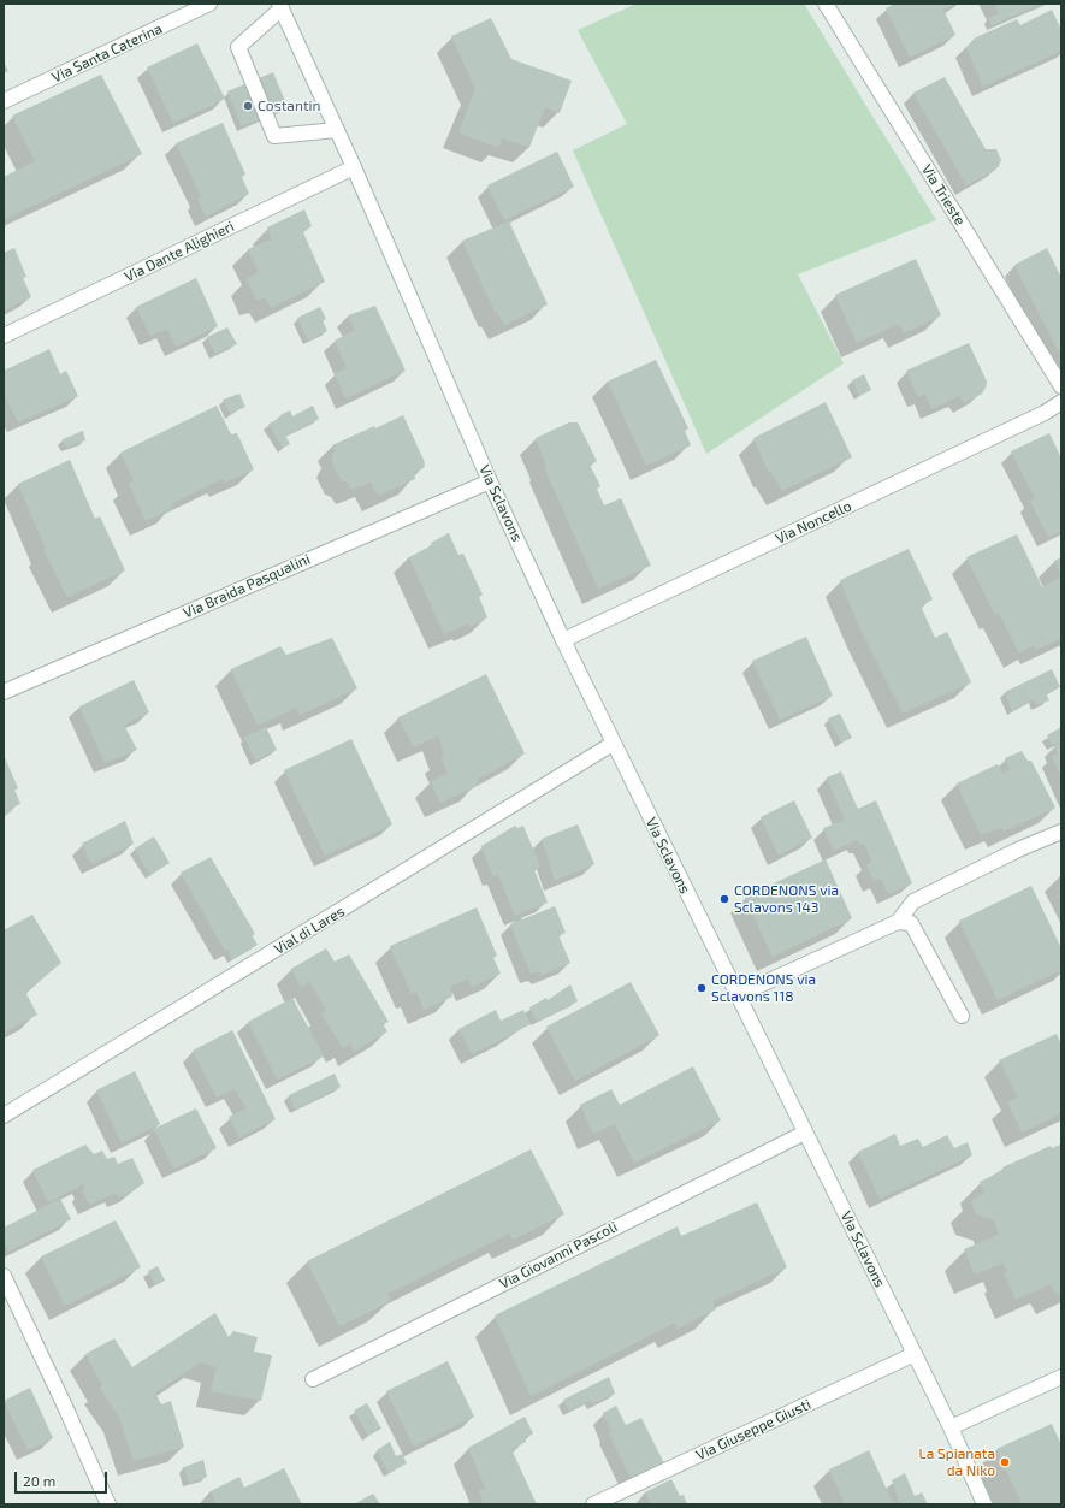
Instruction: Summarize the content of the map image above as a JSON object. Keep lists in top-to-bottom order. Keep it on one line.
{"streets":{"street":["Via Santa Caterina","Via Trieste","Via Dante Alighieri","Via Sclavons","Via Noncello","Via Braida Pasqualini","Vial di Lares","Via Giovanni Pascoli","Via Giuseppe Giusti"]},"crossings":[["Via Dante Alighieri","Via Sclavons"],["Via Sclavons","Via Noncello"],["Via Sclavons","Via Braida Pasqualini"],["Via Sclavons","Vial di Lares"],["Via Sclavons","Via Giovanni Pascoli"],["Via Sclavons","Via Giuseppe Giusti"]],"places":["Costantin","CORDENONS via Sclavons 143","CORDENONS via Sclavons 118","La Spianata da Niko"],"scale_bar":"20 m"}
